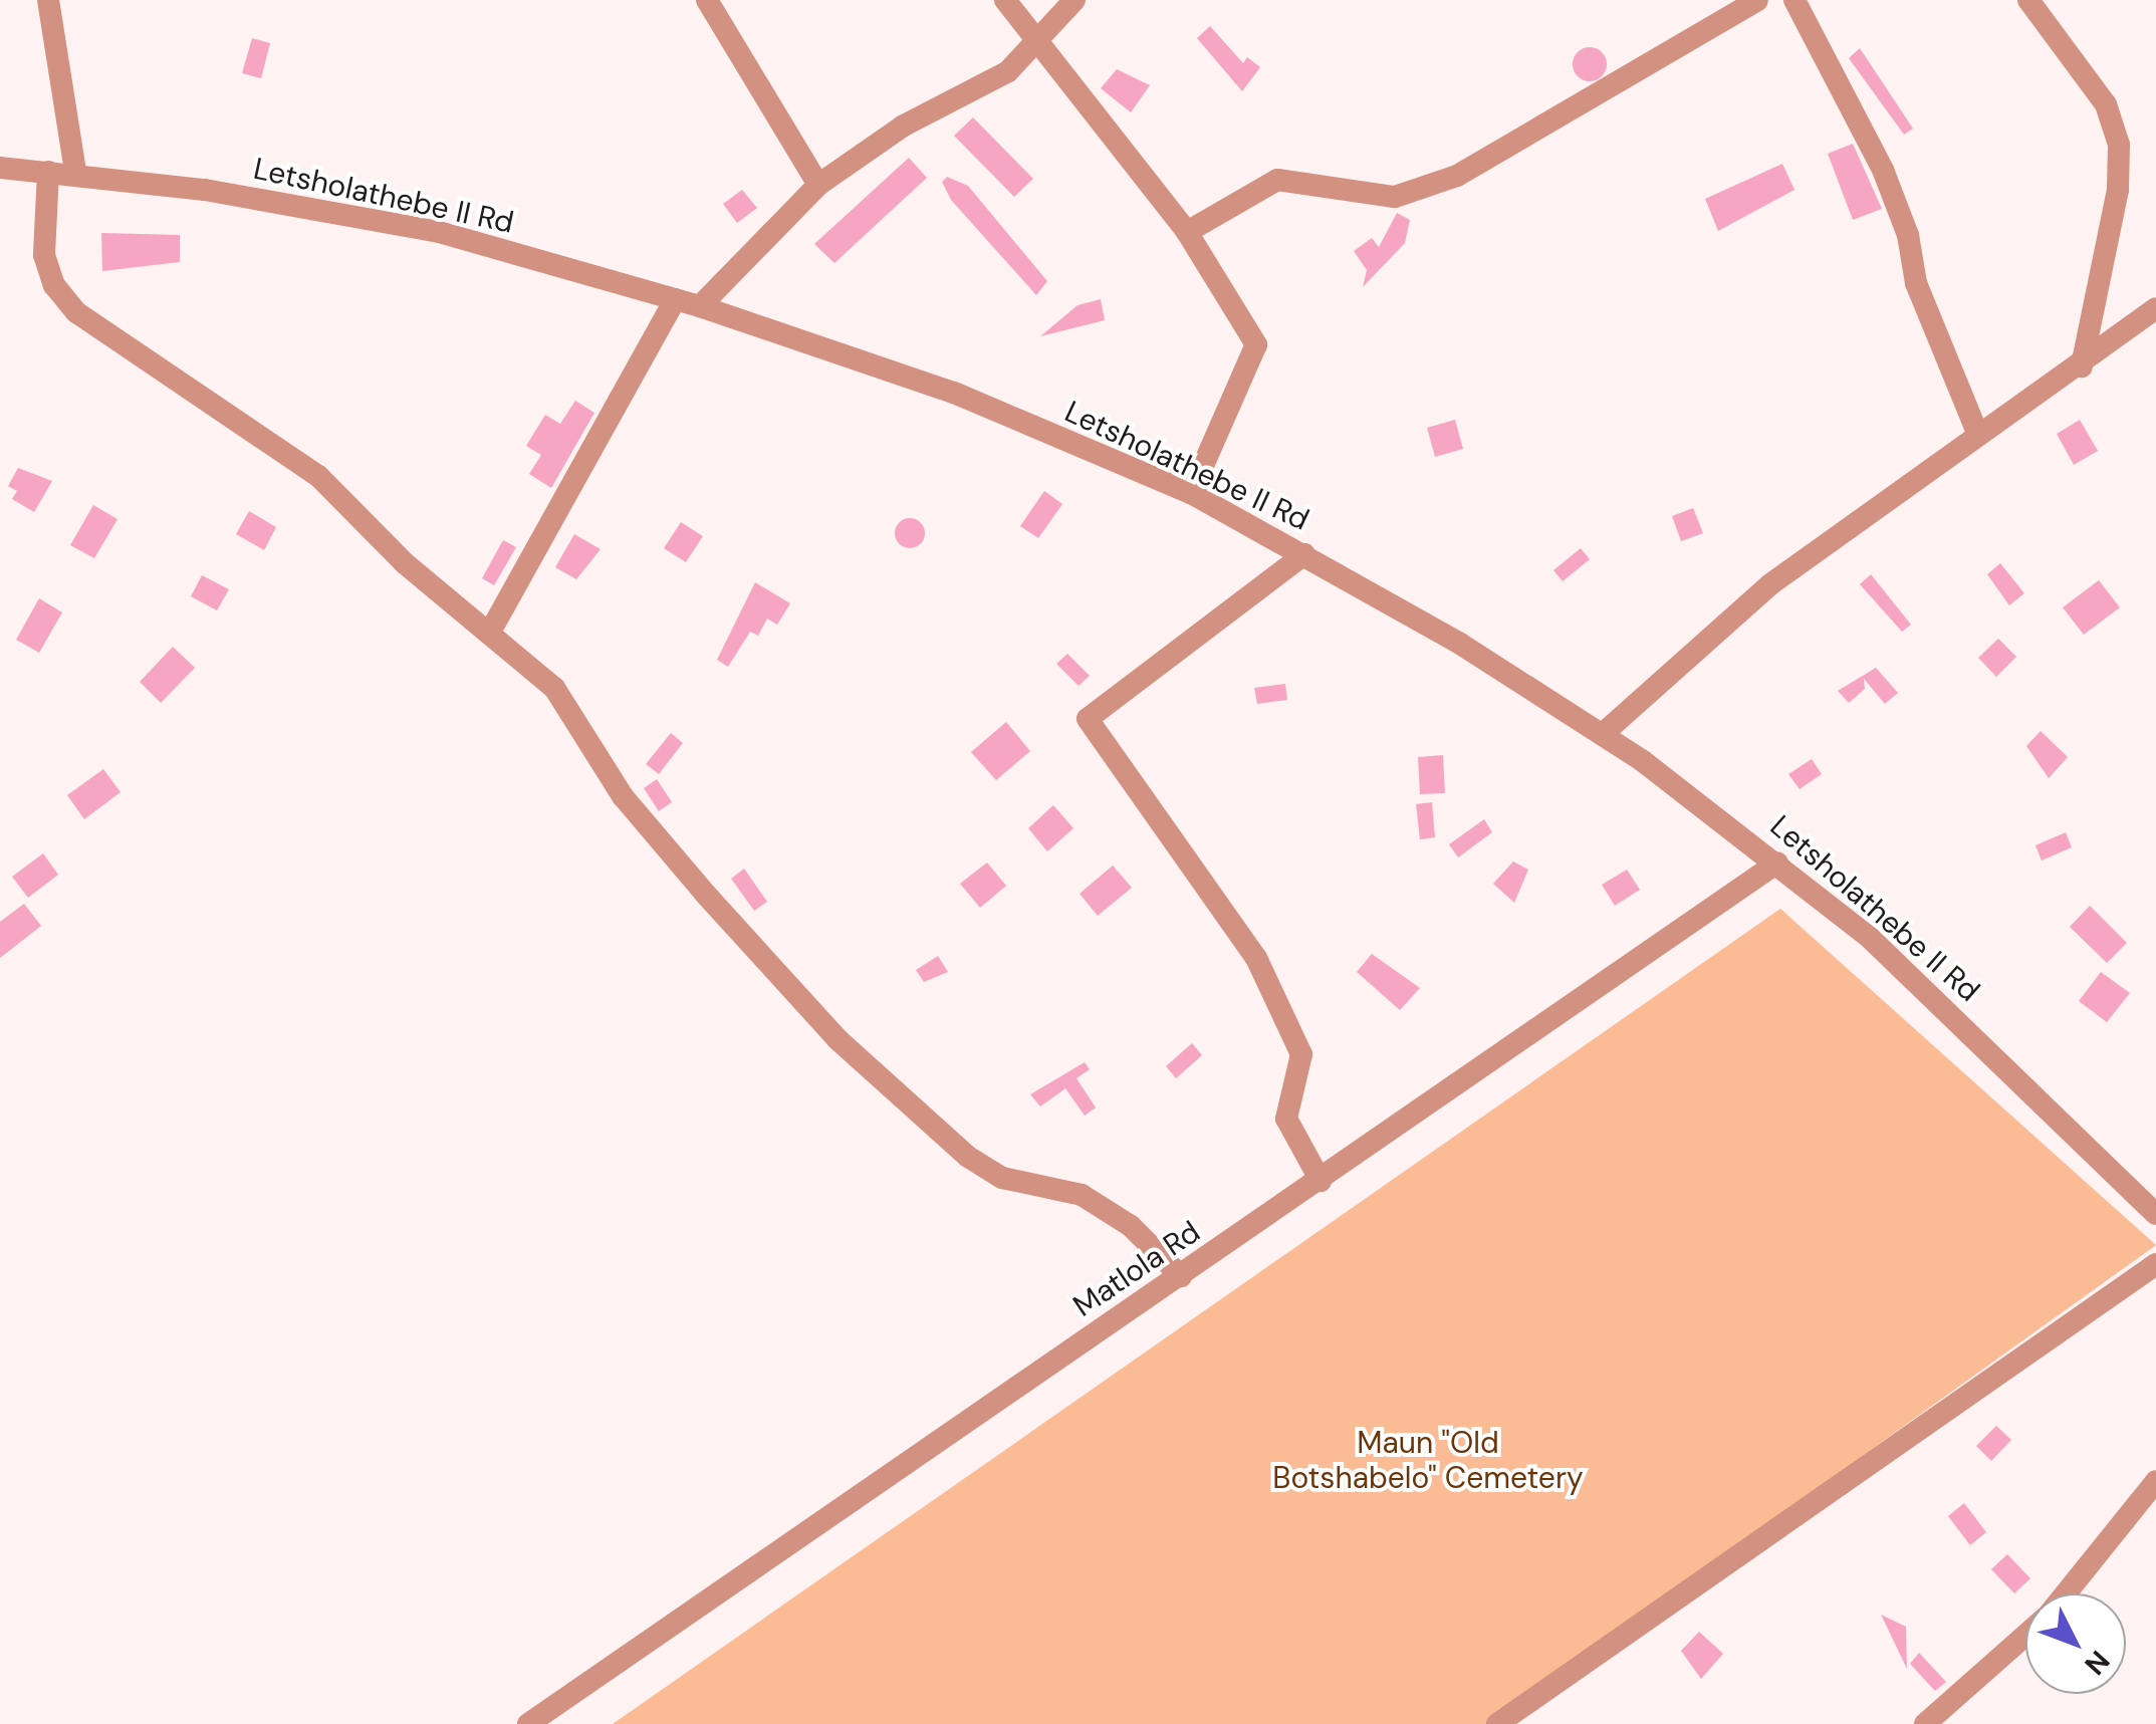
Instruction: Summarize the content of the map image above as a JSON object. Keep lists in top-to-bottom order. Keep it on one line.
{"streets":{"street":["Letsholathebe II Rd","Matlola Rd"]},"crossings":[["Letsholathebe II Rd","Matlola Rd"]],"parks":["Maun \"Old Botshabelo\" Cemetery"],"north":"bottom right"}
